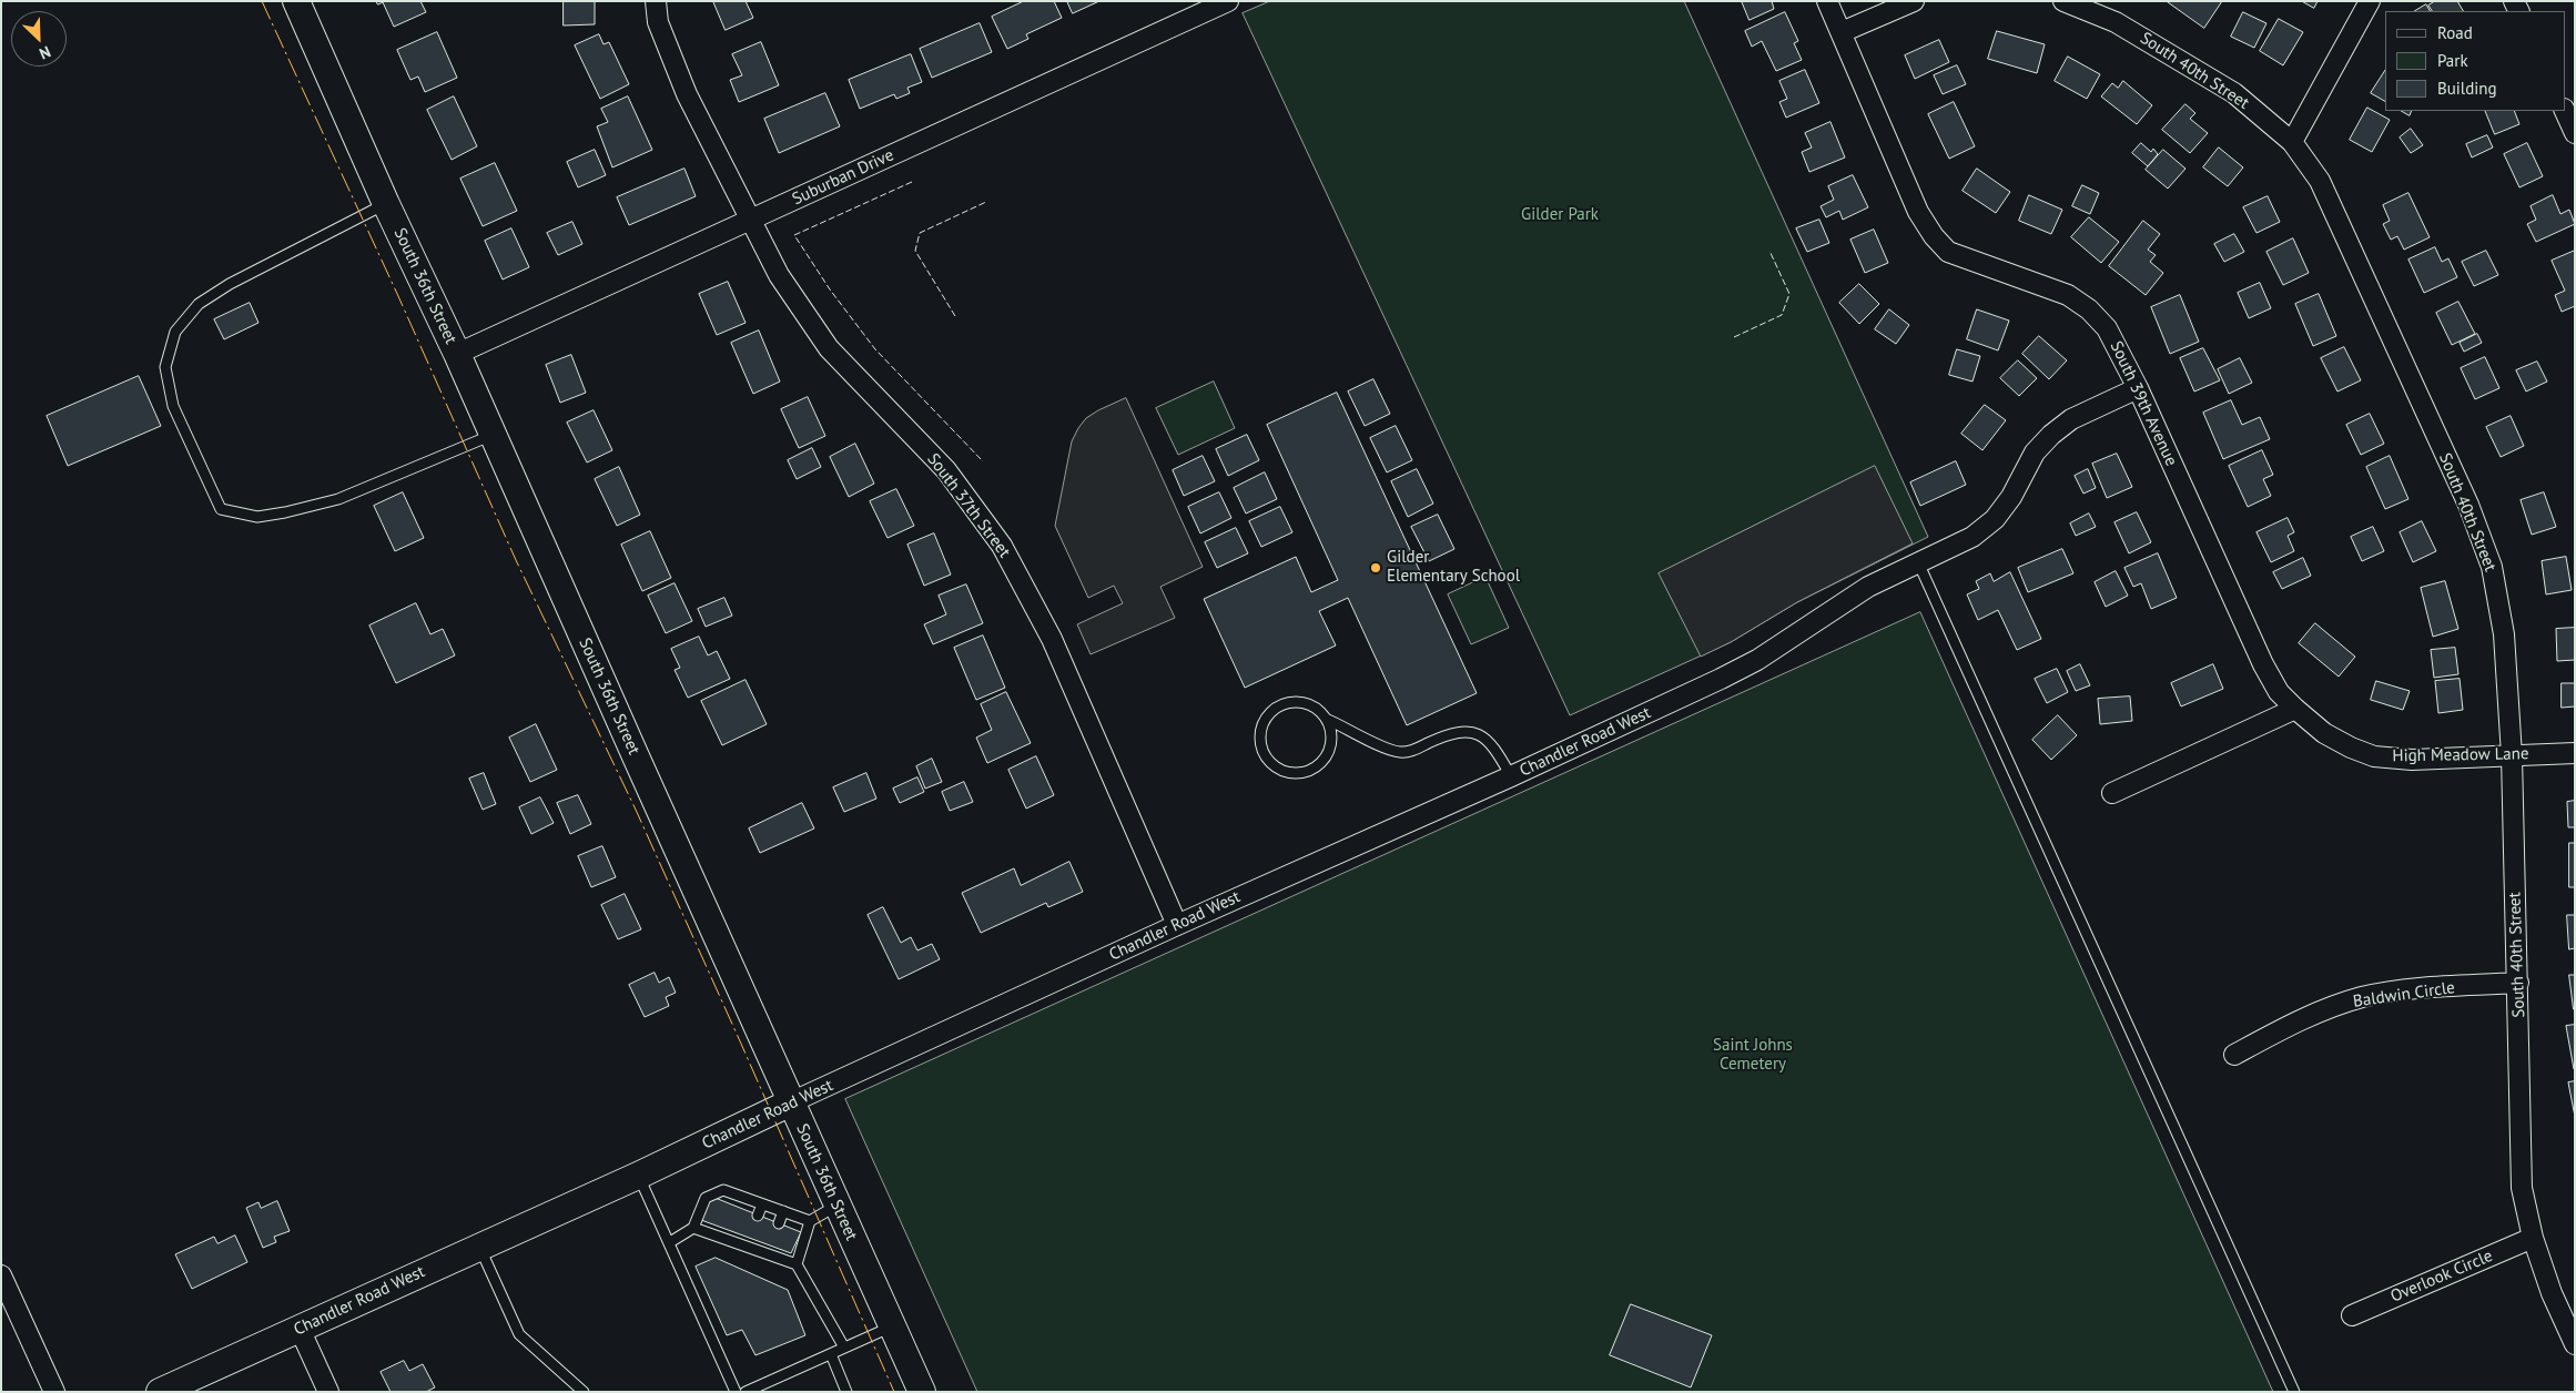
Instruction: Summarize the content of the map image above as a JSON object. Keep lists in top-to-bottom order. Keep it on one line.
{"streets":{"main road":["South 36th Street","Chandler Road West"],"street":["South 40th Street","Suburban Drive","South 39th Avenue","South 37th Street","High Meadow Lane","Baldwin Circle","Overlook Circle"]},"crossings":[["South 40th Street","High Meadow Lane"],["South 40th Street","Baldwin Circle"],["South 40th Street","Overlook Circle"],["Suburban Drive","South 36th Street"],["Suburban Drive","South 37th Street"],["South 36th Street","Chandler Road West"],["South 39th Avenue","Chandler Road West"],["South 39th Avenue","High Meadow Lane"],["South 37th Street","Chandler Road West"]],"parks":["Gilder Park","Saint Johns Cemetery"],"places":["Gilder Elementary School"],"legend":["Road","Park","Building"],"north":"bottom right"}
